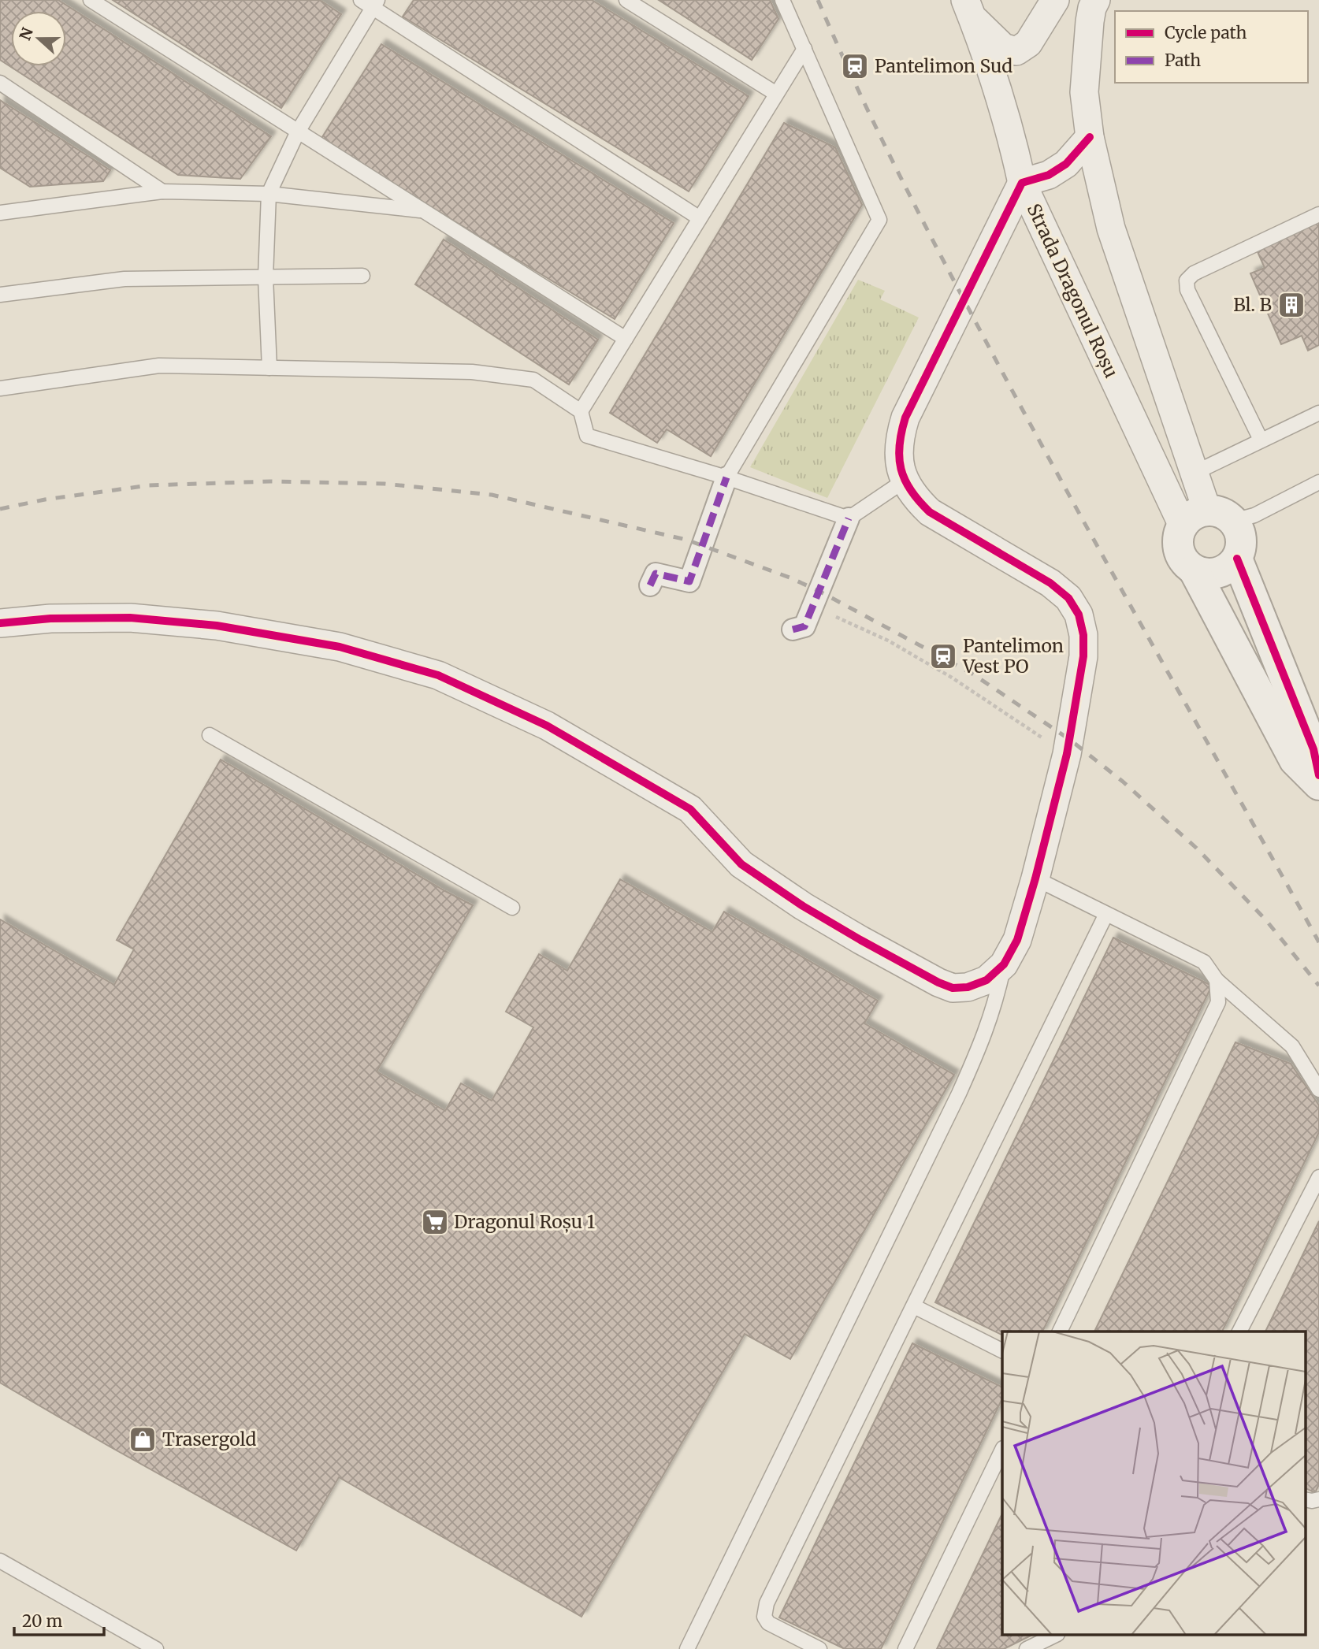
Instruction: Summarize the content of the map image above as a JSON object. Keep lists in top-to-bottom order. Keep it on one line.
{"streets":{"street":["Strada Dragonul Roșu"]},"places":{"station":["Pantelimon Sud","Pantelimon Vest PO"],"building":["Bl. B"],"supermarket":["Dragonul Roșu 1"],"shop":["Trasergold"]},"legend":["Cycle path","Path"],"scale_bar":"20 m","north":"left"}
